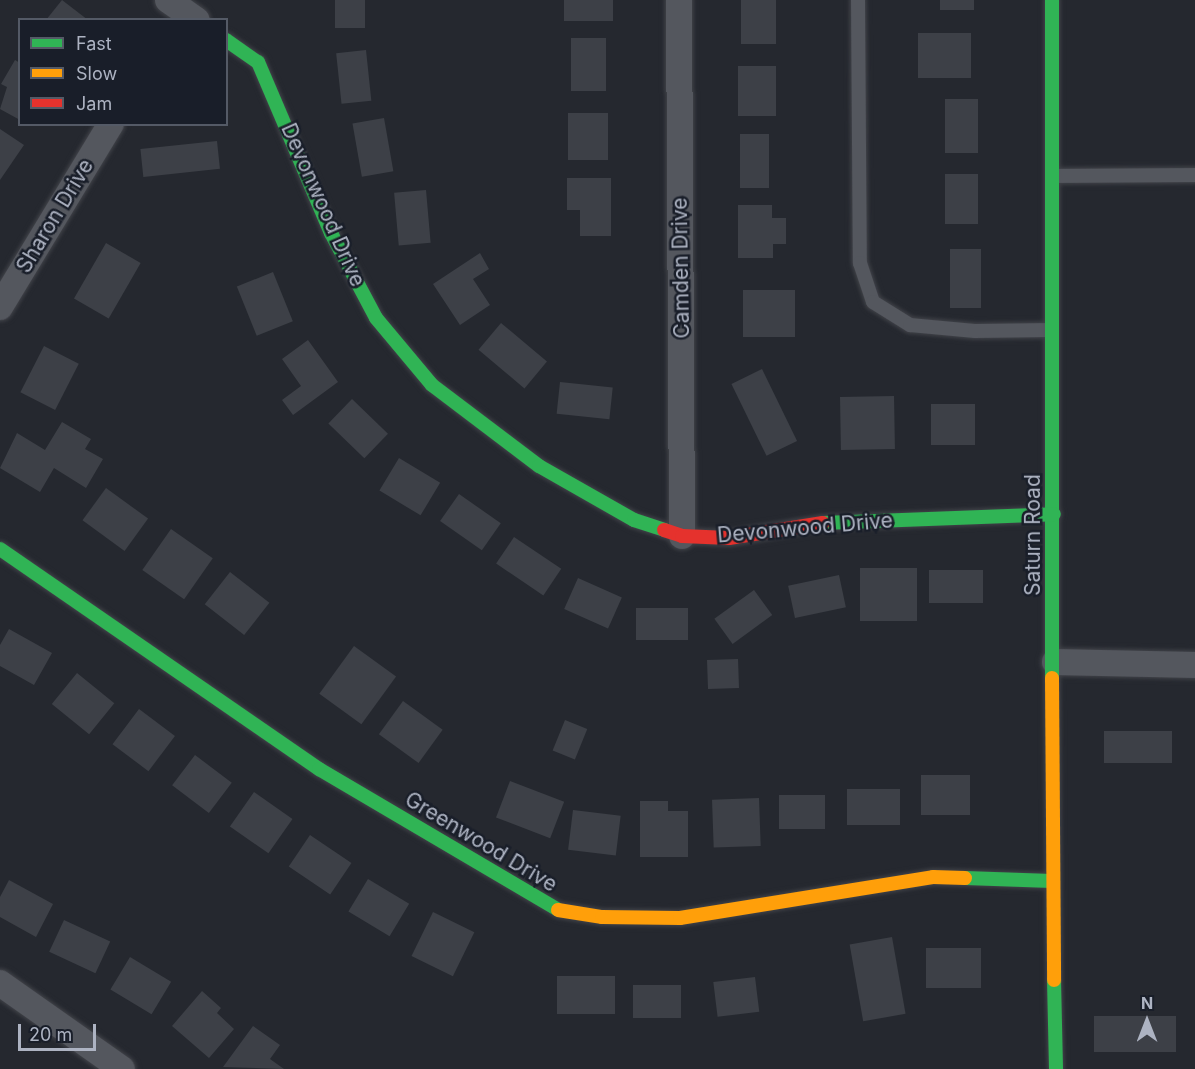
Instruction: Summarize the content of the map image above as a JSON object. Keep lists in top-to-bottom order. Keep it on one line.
{"streets":{"street":["Devonwood Drive","Sharon Drive","Camden Drive","Saturn Road","Greenwood Drive"]},"crossings":[["Devonwood Drive","Camden Drive"],["Devonwood Drive","Saturn Road"],["Saturn Road","Greenwood Drive"]],"legend":["Fast","Slow","Jam"],"scale_bar":"20 m","north":"top"}
